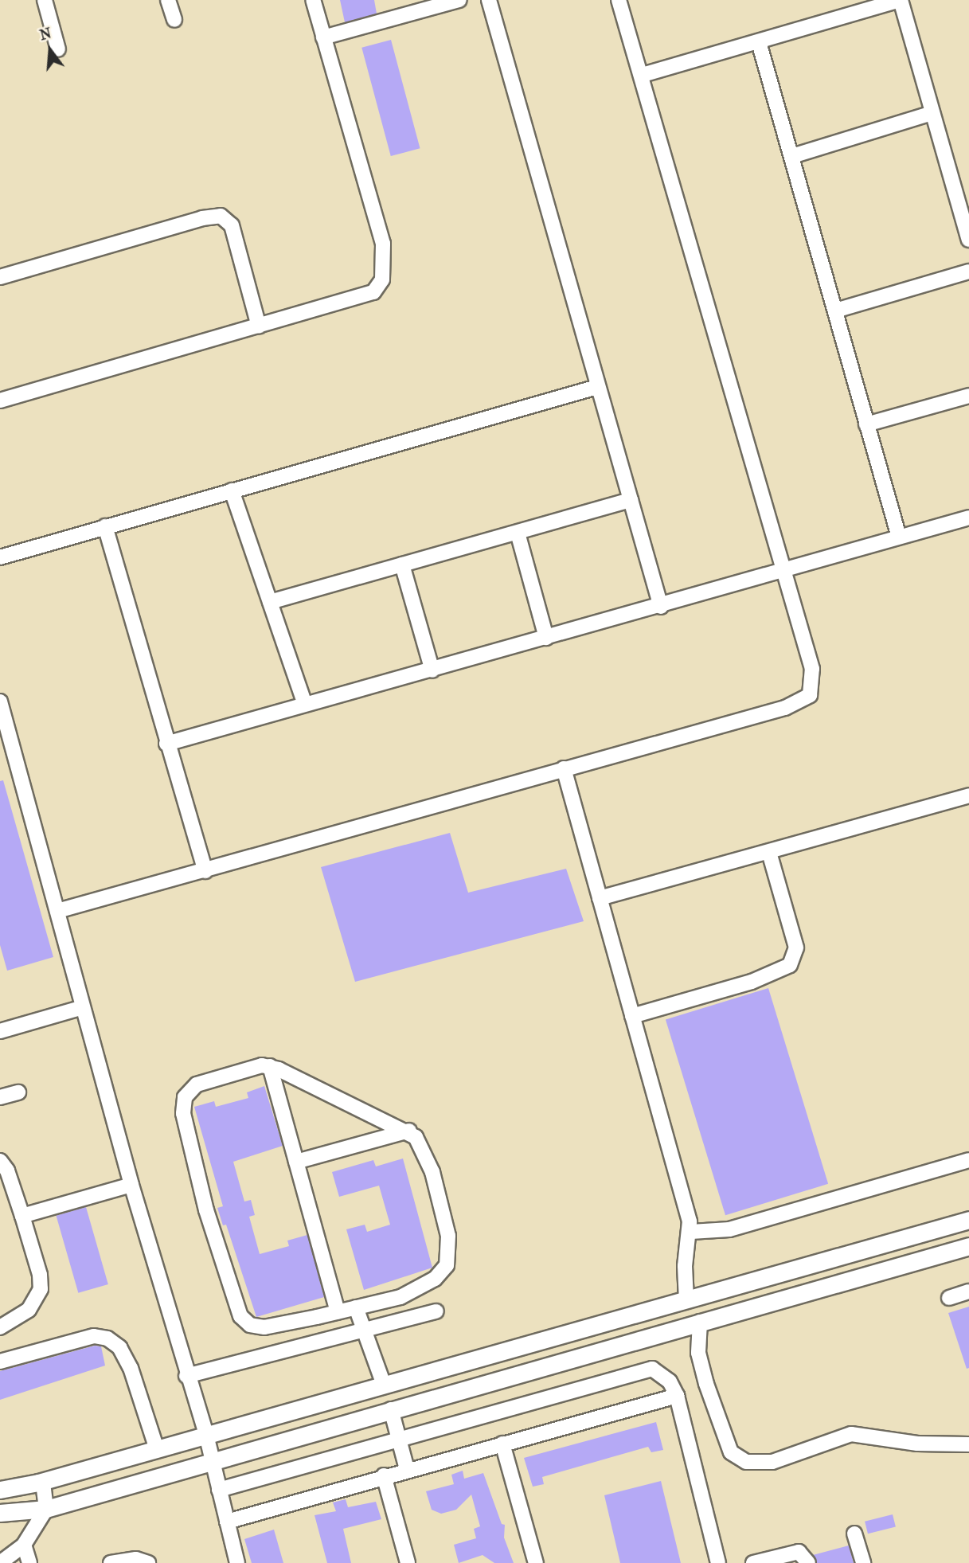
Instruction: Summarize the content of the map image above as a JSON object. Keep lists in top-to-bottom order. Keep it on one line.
{"north":"top"}
